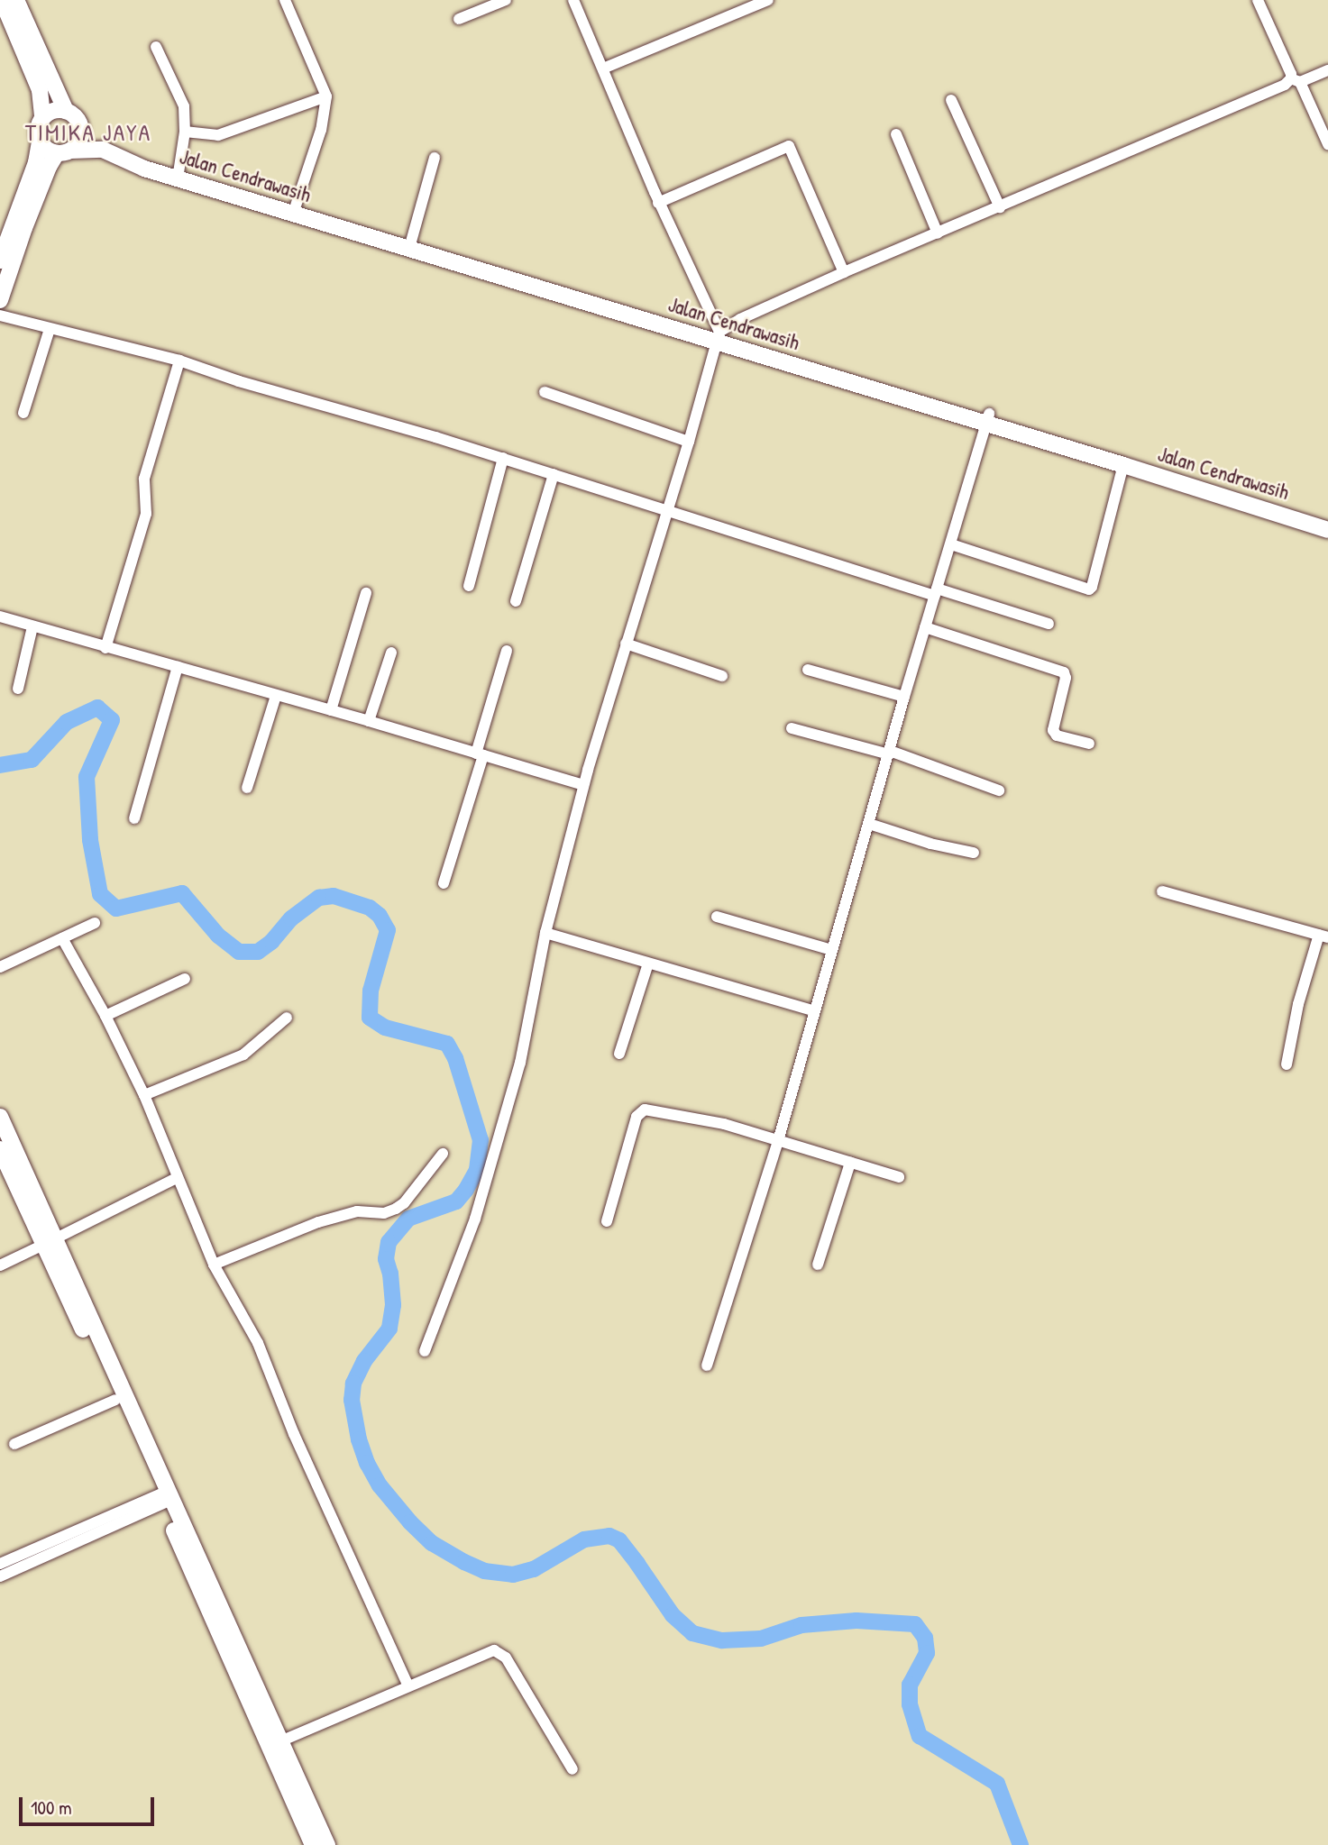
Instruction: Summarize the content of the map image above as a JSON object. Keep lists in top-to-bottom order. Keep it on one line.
{"streets":{"main road":["Jalan Cendrawasih"]},"districts":["TIMIKA JAYA"],"scale_bar":"100 m"}
